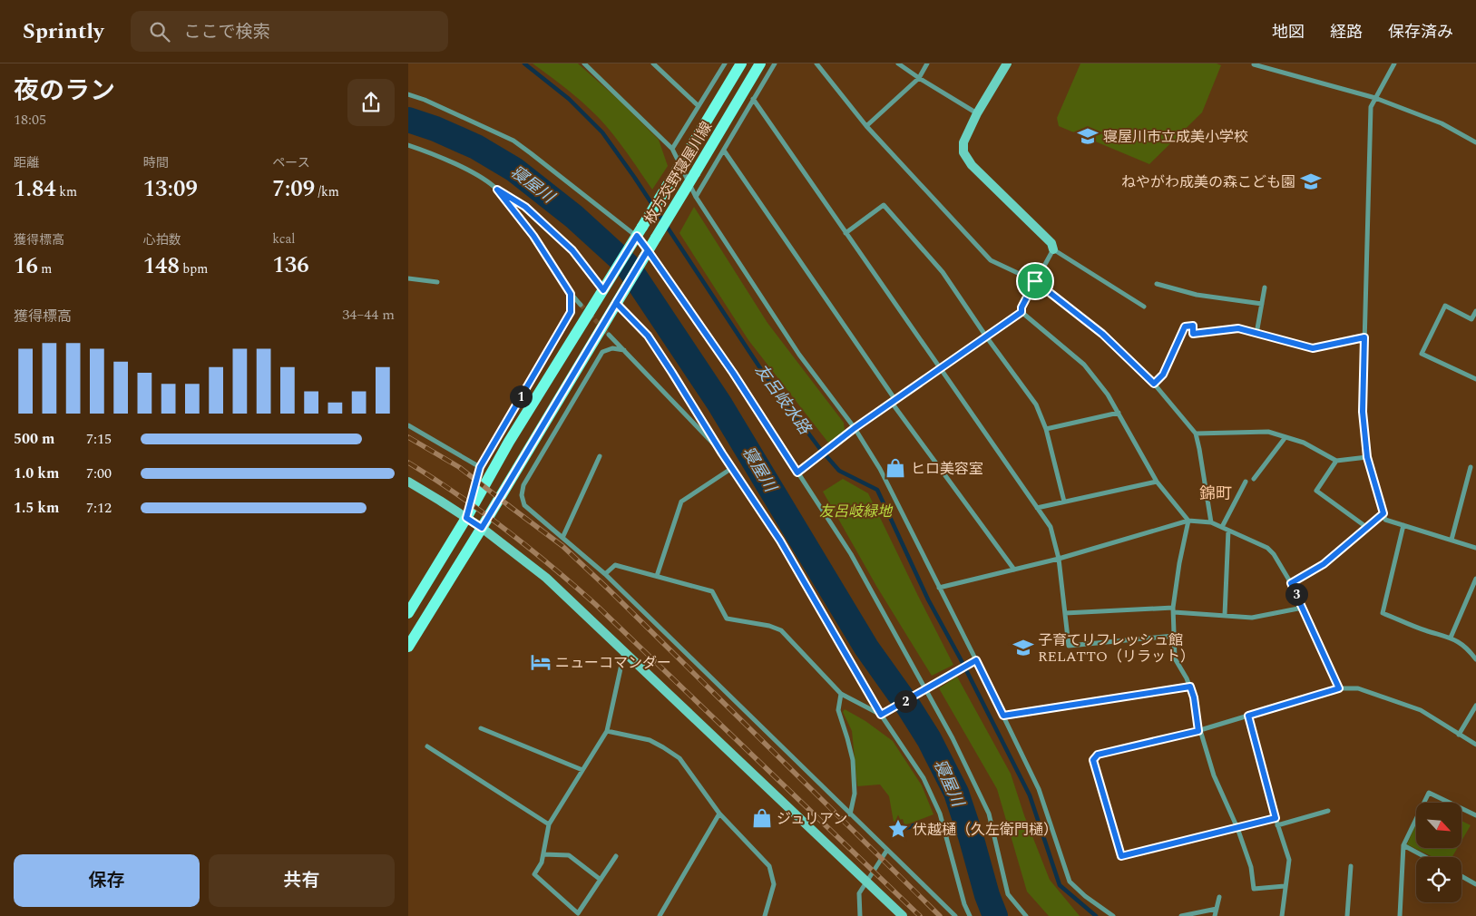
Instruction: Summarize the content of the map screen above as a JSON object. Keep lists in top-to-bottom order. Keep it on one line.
{"streets":{"main road":["枚方交野寝屋川線"]},"districts":["錦町"],"water":["寝屋川","友呂岐水路"],"parks":["友呂岐緑地"],"places":{"school or university":["寝屋川市立成美小学校","ねやがわ成美の森こども園","子育てリフレッシュ館 RELATTO（リラット）"],"shop":["ヒロ美容室","ジュリアン"],"hotel":["ニューコマンダー"],"place":["伏越樋（久左衛門樋）"]},"north":"bottom right","page":{"header":"Sprintly","search":"ここで検索","nav":["地図","経路","保存済み"],"heading":["夜のラン","18:05"],"stats":[["距離","1.84 km"],["時間","13:09"],["ペース","7:09 /km"],["獲得標高","16 m"],["心拍数","148 bpm"],["kcal","136"]],"chart":["獲得標高","34–44 m"],"pins":["1","3","2"],"list":[{"name":"500 m","note":"7:15"},{"name":"1.0 km","note":"7:00"},{"name":"1.5 km","note":"7:12"}],"buttons":["保存","共有"]}}
